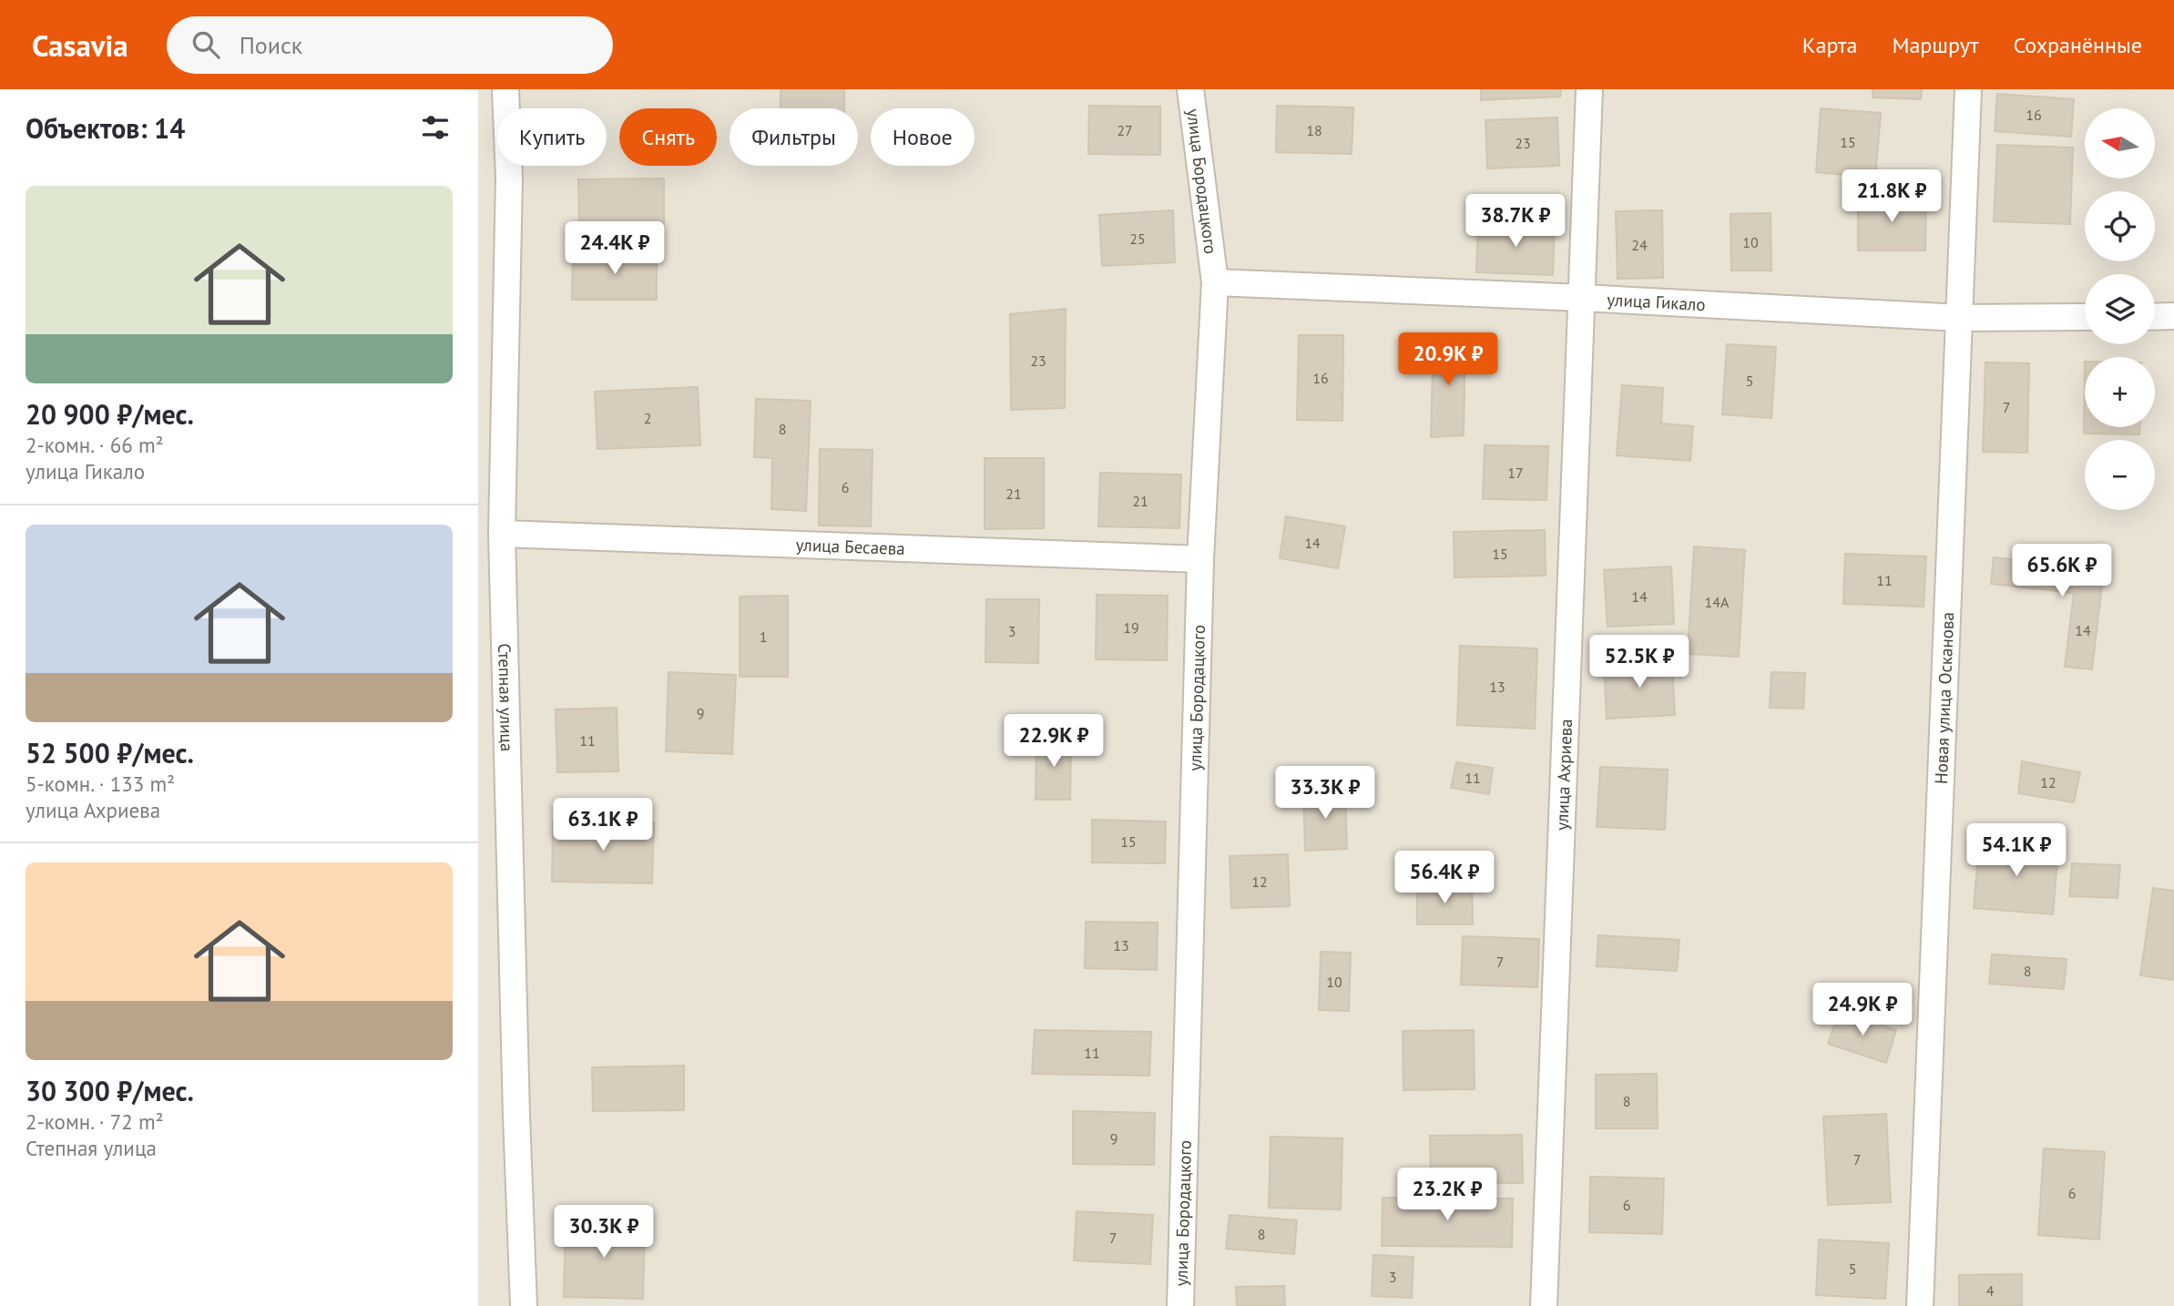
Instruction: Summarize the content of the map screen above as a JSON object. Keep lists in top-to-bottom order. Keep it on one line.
{"streets":{"street":["улица Бородацкого","улица Гикало","улица Бесаева","Степная улица","Новая улица Осканова","улица Ахриева"]},"crossings":[["улица Бородацкого","улица Гикало"],["улица Бородацкого","улица Бесаева"],["улица Гикало","Новая улица Осканова"],["улица Гикало","улица Ахриева"],["улица Бесаева","Степная улица"]],"house_numbers":["16","27","18","15","23","25","10","24","23","16","5","7","2","8","17","6","21","21","14","15","11","14","14А","19","14","3","1","13","9","11","11","12","15","12","13","7","8","10","11","8","9","7","6","6","8","7","5","3","4"],"north":"left","page":{"header":"Casavia","search":"Поиск","nav":["Карта","Маршрут","Сохранённые"],"heading":"Объектов: 14","map_buttons":["+","−"],"chip":["Купить","Снять","Фильтры","Новое"],"list":[{"name":"20 900 ₽/мес.","note":"2-комн. · 66 m² · улица Гикало"},{"name":"52 500 ₽/мес.","note":"5-комн. · 133 m² · улица Ахриева"},{"name":"30 300 ₽/мес.","note":"2-комн. · 72 m² · Степная улица"}],"price":["21.8K ₽","38.7K ₽","24.4K ₽","20.9K ₽","65.6K ₽","52.5K ₽","22.9K ₽","33.3K ₽","63.1K ₽","54.1K ₽","56.4K ₽","24.9K ₽","23.2K ₽","30.3K ₽"]}}
